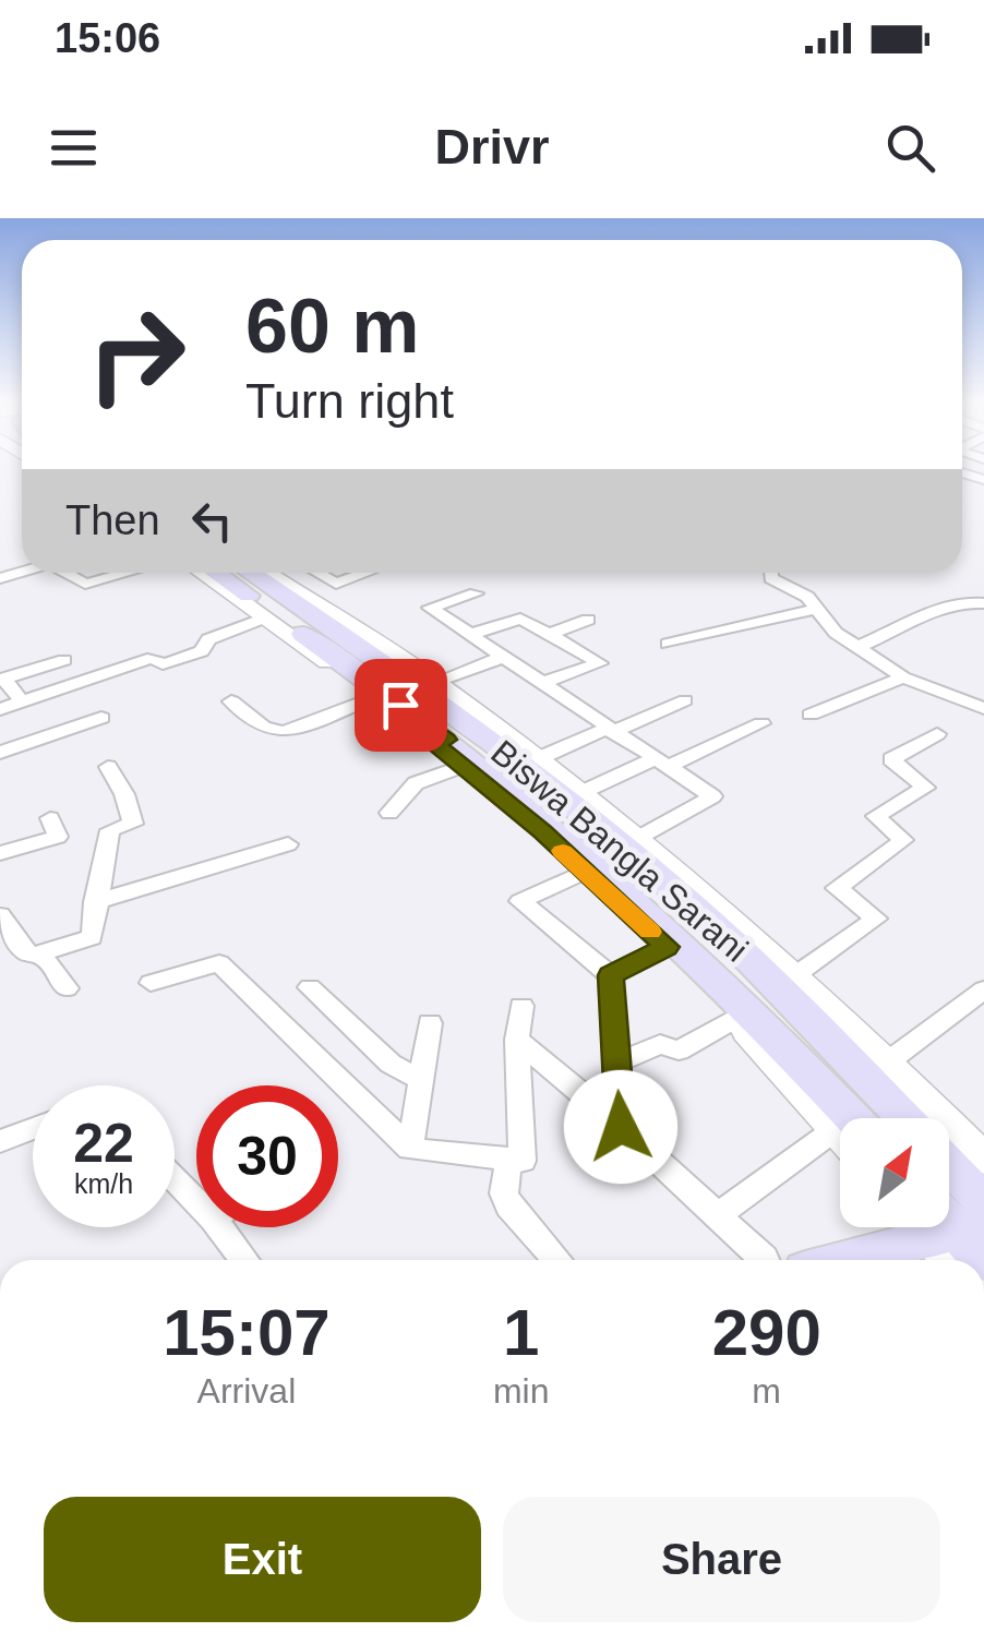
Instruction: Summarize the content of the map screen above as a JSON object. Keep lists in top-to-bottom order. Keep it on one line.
{"streets":{"main road":["Biswa Bangla Sarani"]},"north":"top right","page":{"status":"15:06","header":"Drivr","turn":["60 m","Turn right"],"then":"Then","speed":"22 km/h","limit":"30","eta":["15:07","Arrival","1","min","290","m"],"buttons":["Exit","Share"]}}
